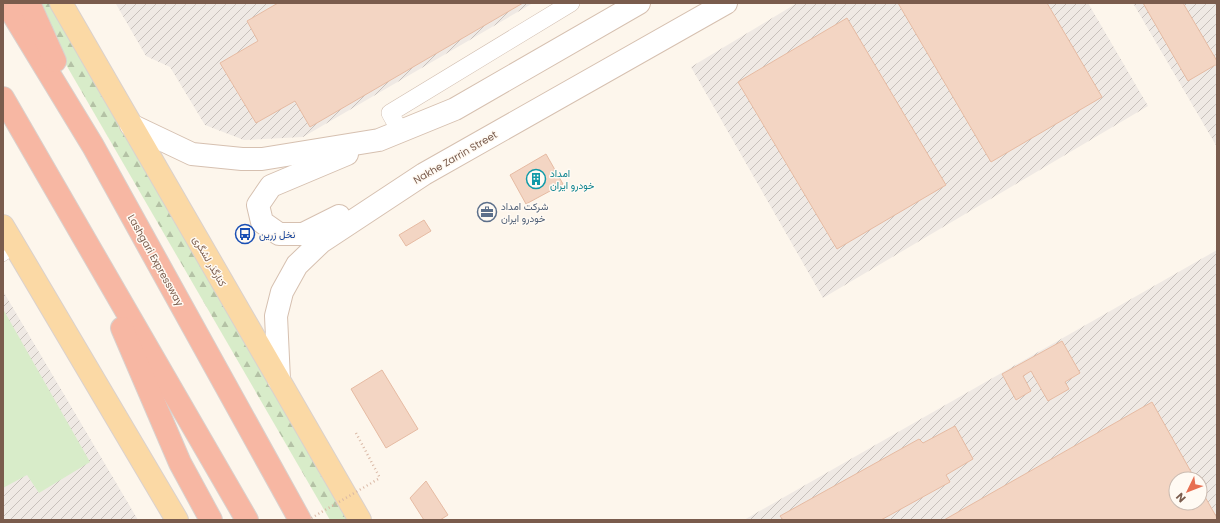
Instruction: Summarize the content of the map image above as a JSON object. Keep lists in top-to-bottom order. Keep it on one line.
{"streets":{"highway":["Lashgari Expressway"],"main road":["کنارگذر لشگری"],"street":["Nakhe Zarrin Street"]},"crossings":[["Nakhe Zarrin Street","کنارگذر لشگری"]],"places":{"building":["امداد خودرو ایران"],"office":["شرکت امداد خودرو ایران"],"bus stop":["نخل زرین"]},"north":"bottom left"}
